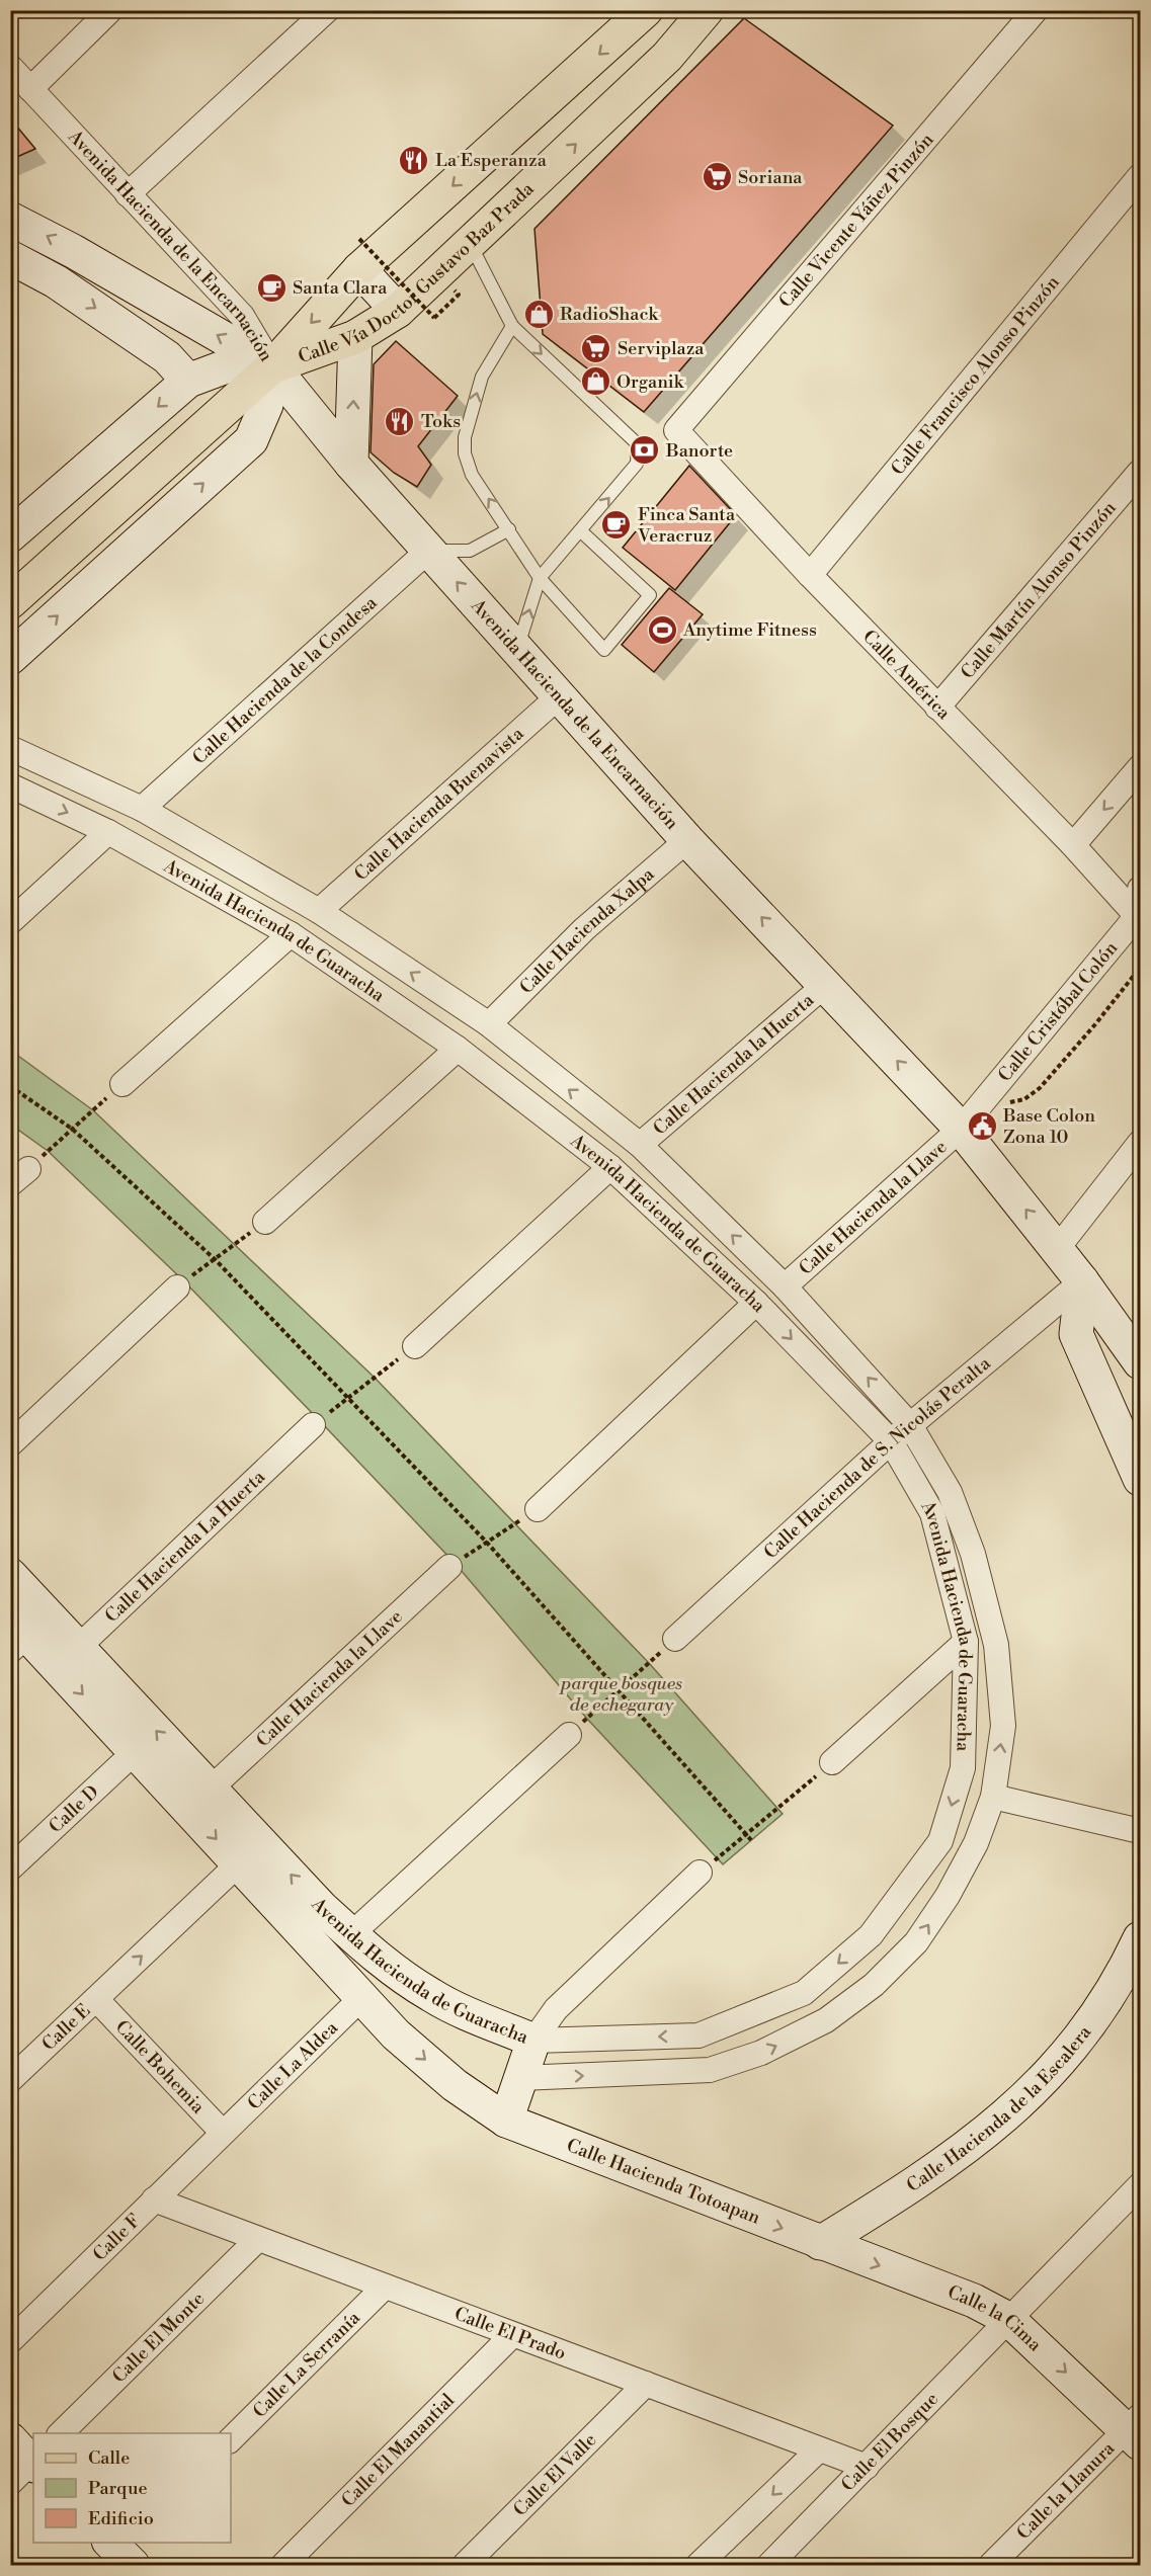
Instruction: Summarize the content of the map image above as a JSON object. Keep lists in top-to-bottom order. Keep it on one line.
{"streets":{"main road":["Avenida Hacienda de la Encarnación","Calle Vía Doctor Gustavo Baz Prada","Avenida Hacienda de Guaracha","Calle Hacienda de la Escalera","Calle Hacienda Totoapan","Calle la Cima"],"street":["Calle Vicente Yáñez Pinzón","Calle Francisco Alonso Pinzón","Calle Martín Alonso Pinzón","Calle América","Calle Hacienda de la Condesa","Calle Hacienda Buenavista","Calle Hacienda Xalpa","Calle Cristóbal Colón","Calle Hacienda la Huerta","Calle Hacienda la Llave","Calle Hacienda de S. Nicolás Peralta","Calle Hacienda La Huerta","Calle D","Calle E","Calle La Aldea","Calle Bohemia","Calle F","Calle El Prado","Calle El Monte","Calle La Serranía","Calle El Bosque","Calle El Manantial","Calle El Valle","Calle la Llanura"]},"crossings":[["Calle Vicente Yáñez Pinzón","Calle América"],["Avenida Hacienda de la Encarnación","Calle Vía Doctor Gustavo Baz Prada"],["Avenida Hacienda de la Encarnación","Calle Hacienda de la Condesa"],["Avenida Hacienda de la Encarnación","Calle Hacienda Buenavista"],["Avenida Hacienda de la Encarnación","Calle Hacienda Xalpa"],["Avenida Hacienda de la Encarnación","Calle Cristóbal Colón"],["Avenida Hacienda de la Encarnación","Calle Hacienda la Huerta"],["Avenida Hacienda de la Encarnación","Calle Hacienda la Llave"],["Avenida Hacienda de la Encarnación","Calle Hacienda de S. Nicolás Peralta"],["Calle Francisco Alonso Pinzón","Calle América"],["Calle Martín Alonso Pinzón","Calle América"],["Calle América","Calle Cristóbal Colón"],["Calle Hacienda de la Condesa","Avenida Hacienda de Guaracha"],["Calle Hacienda Buenavista","Avenida Hacienda de Guaracha"],["Avenida Hacienda de Guaracha","Calle Hacienda Xalpa"],["Avenida Hacienda de Guaracha","Calle Hacienda la Huerta"],["Avenida Hacienda de Guaracha","Calle Hacienda la Llave"],["Avenida Hacienda de Guaracha","Calle Hacienda de S. Nicolás Peralta"],["Avenida Hacienda de Guaracha","Calle Hacienda La Huerta"],["Avenida Hacienda de Guaracha","Calle D"],["Avenida Hacienda de Guaracha","Calle E"],["Avenida Hacienda de Guaracha","Calle La Aldea"],["Avenida Hacienda de Guaracha","Calle Hacienda Totoapan"],["Calle Cristóbal Colón","Calle Hacienda la Llave"],["Calle E","Calle Bohemia"],["Calle La Aldea","Calle Bohemia"],["Calle La Aldea","Calle F"],["Calle Bohemia","Calle F"],["Calle Hacienda de la Escalera","Calle Hacienda Totoapan"],["Calle Hacienda de la Escalera","Calle la Cima"],["Calle Hacienda Totoapan","Calle la Cima"],["Calle F","Calle El Prado"],["Calle la Cima","Calle El Bosque"],["Calle la Cima","Calle la Llanura"],["Calle El Prado","Calle El Monte"],["Calle El Prado","Calle La Serranía"],["Calle El Prado","Calle El Bosque"],["Calle El Prado","Calle El Manantial"],["Calle El Prado","Calle El Valle"]],"one_way":["Avenida Hacienda de la Encarnación","Calle E","Calle Hacienda Totoapan","Calle la Cima"],"parks":["parque bosques de echegaray"],"places":{"restaurant":["La Esperanza","Toks"],"supermarket":["Soriana","Serviplaza"],"cafe":["Santa Clara","Finca Santa Veracruz"],"shop":["RadioShack","Organik"],"bank":["Banorte"],"sports":["Anytime Fitness"],"public building":["Base Colon Zona 10"]},"legend":["Calle","Parque","Edificio"]}
